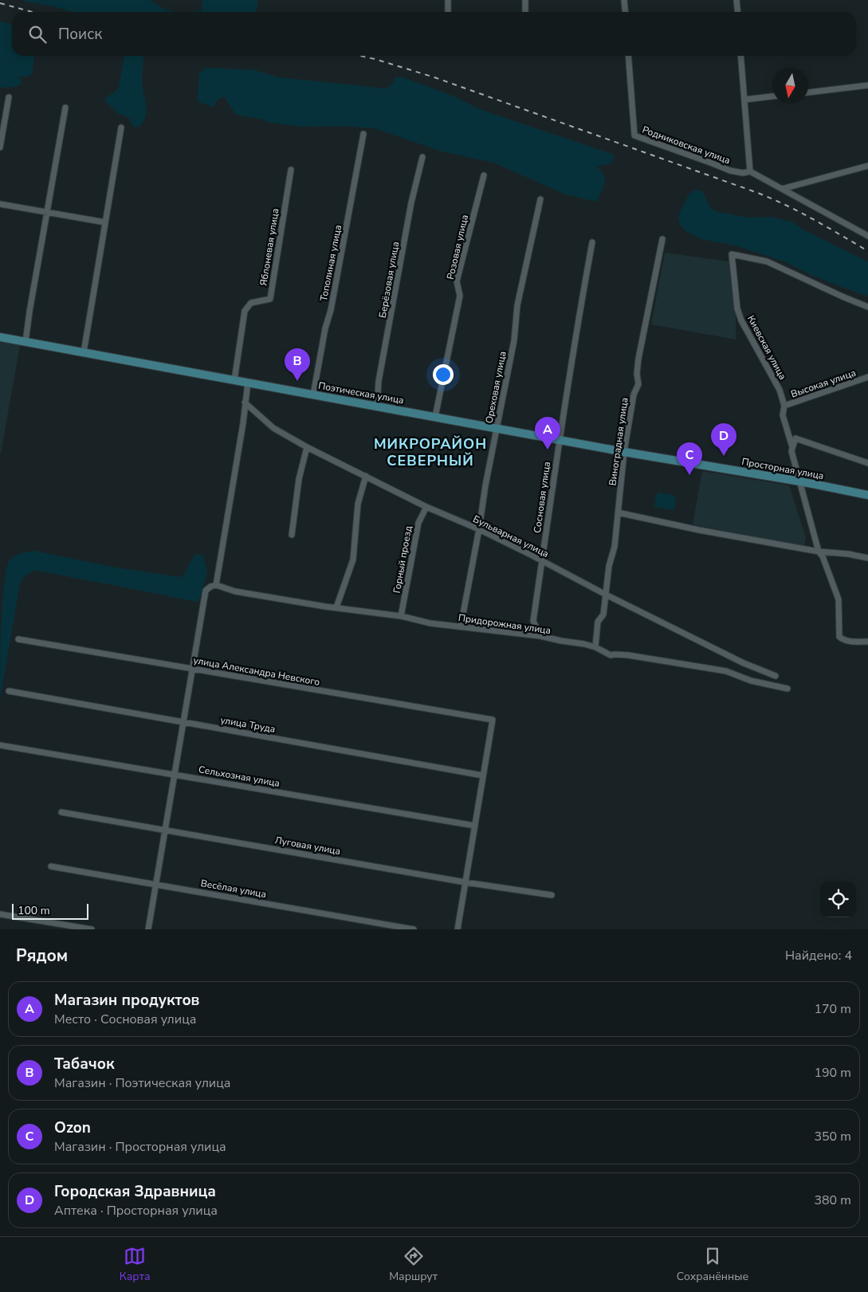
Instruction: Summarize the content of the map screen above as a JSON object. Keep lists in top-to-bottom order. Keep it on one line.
{"streets":{"street":["Родниковская улица","Яблоневая улица","Розовая улица","Тополиная улица","Берёзовая улица","Киевская улица","Высокая улица","Ореховая улица","Поэтическая улица","Виноградная улица","Просторная улица","Сосновая улица","Бульварная улица","Горный проезд","Придорожная улица","улица Александра Невского","улица Труда","Сельхозная улица","Луговая улица","Весёлая улица"]},"crossings":[["Яблоневая улица","Поэтическая улица"],["Розовая улица","Поэтическая улица"],["Тополиная улица","Поэтическая улица"],["Берёзовая улица","Поэтическая улица"],["Киевская улица","Высокая улица"],["Киевская улица","Просторная улица"],["Ореховая улица","Поэтическая улица"],["Ореховая улица","Бульварная улица"],["Ореховая улица","Придорожная улица"],["Поэтическая улица","Виноградная улица"],["Поэтическая улица","Просторная улица"],["Поэтическая улица","Сосновая улица"],["Виноградная улица","Просторная улица"],["Виноградная улица","Бульварная улица"],["Виноградная улица","Придорожная улица"],["Сосновая улица","Бульварная улица"],["Сосновая улица","Придорожная улица"],["Бульварная улица","Горный проезд"],["Горный проезд","Придорожная улица"],["улица Александра Невского","улица Труда"]],"districts":["МИКРОРАЙОН СЕВЕРНЫЙ"],"scale_bar":"100 m","north":"bottom","page":{"search":"Поиск","pins":["B","A","D","C"],"scale":"100 m","heading":["Рядом","Найдено: 4"],"list":[{"mark":"A","name":"Магазин продуктов","note":"Место · Сосновая улица","value":"170 m"},{"mark":"B","name":"Табачок","note":"Магазин · Поэтическая улица","value":"190 m"},{"mark":"C","name":"Ozon","note":"Магазин · Просторная улица","value":"350 m"},{"mark":"D","name":"Городская Здравница","note":"Аптека · Просторная улица","value":"380 m"}],"nav":["Карта","Маршрут","Сохранённые"]}}
